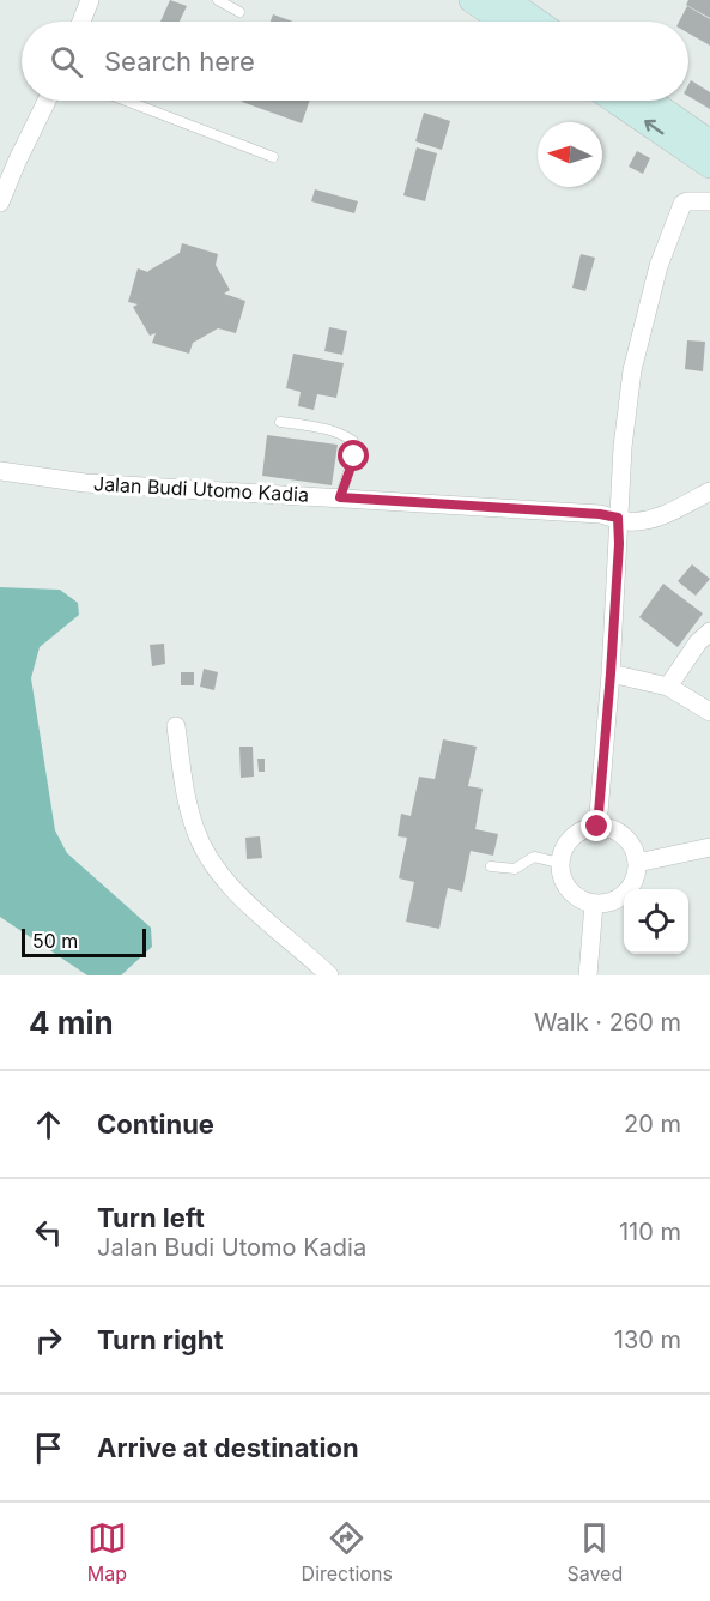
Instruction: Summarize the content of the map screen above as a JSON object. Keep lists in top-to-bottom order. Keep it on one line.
{"streets":{"street":["Jalan Budi Utomo Kadia"]},"scale_bar":"50 m","north":"left","page":{"search":"Search here","scale":"50 m","heading":["4 min","Walk · 260 m"],"list":[["Continue","20 m"],["Turn left","Jalan Budi Utomo Kadia","110 m"],["Turn right","130 m"],"Arrive at destination"],"nav":["Map","Directions","Saved"]}}
